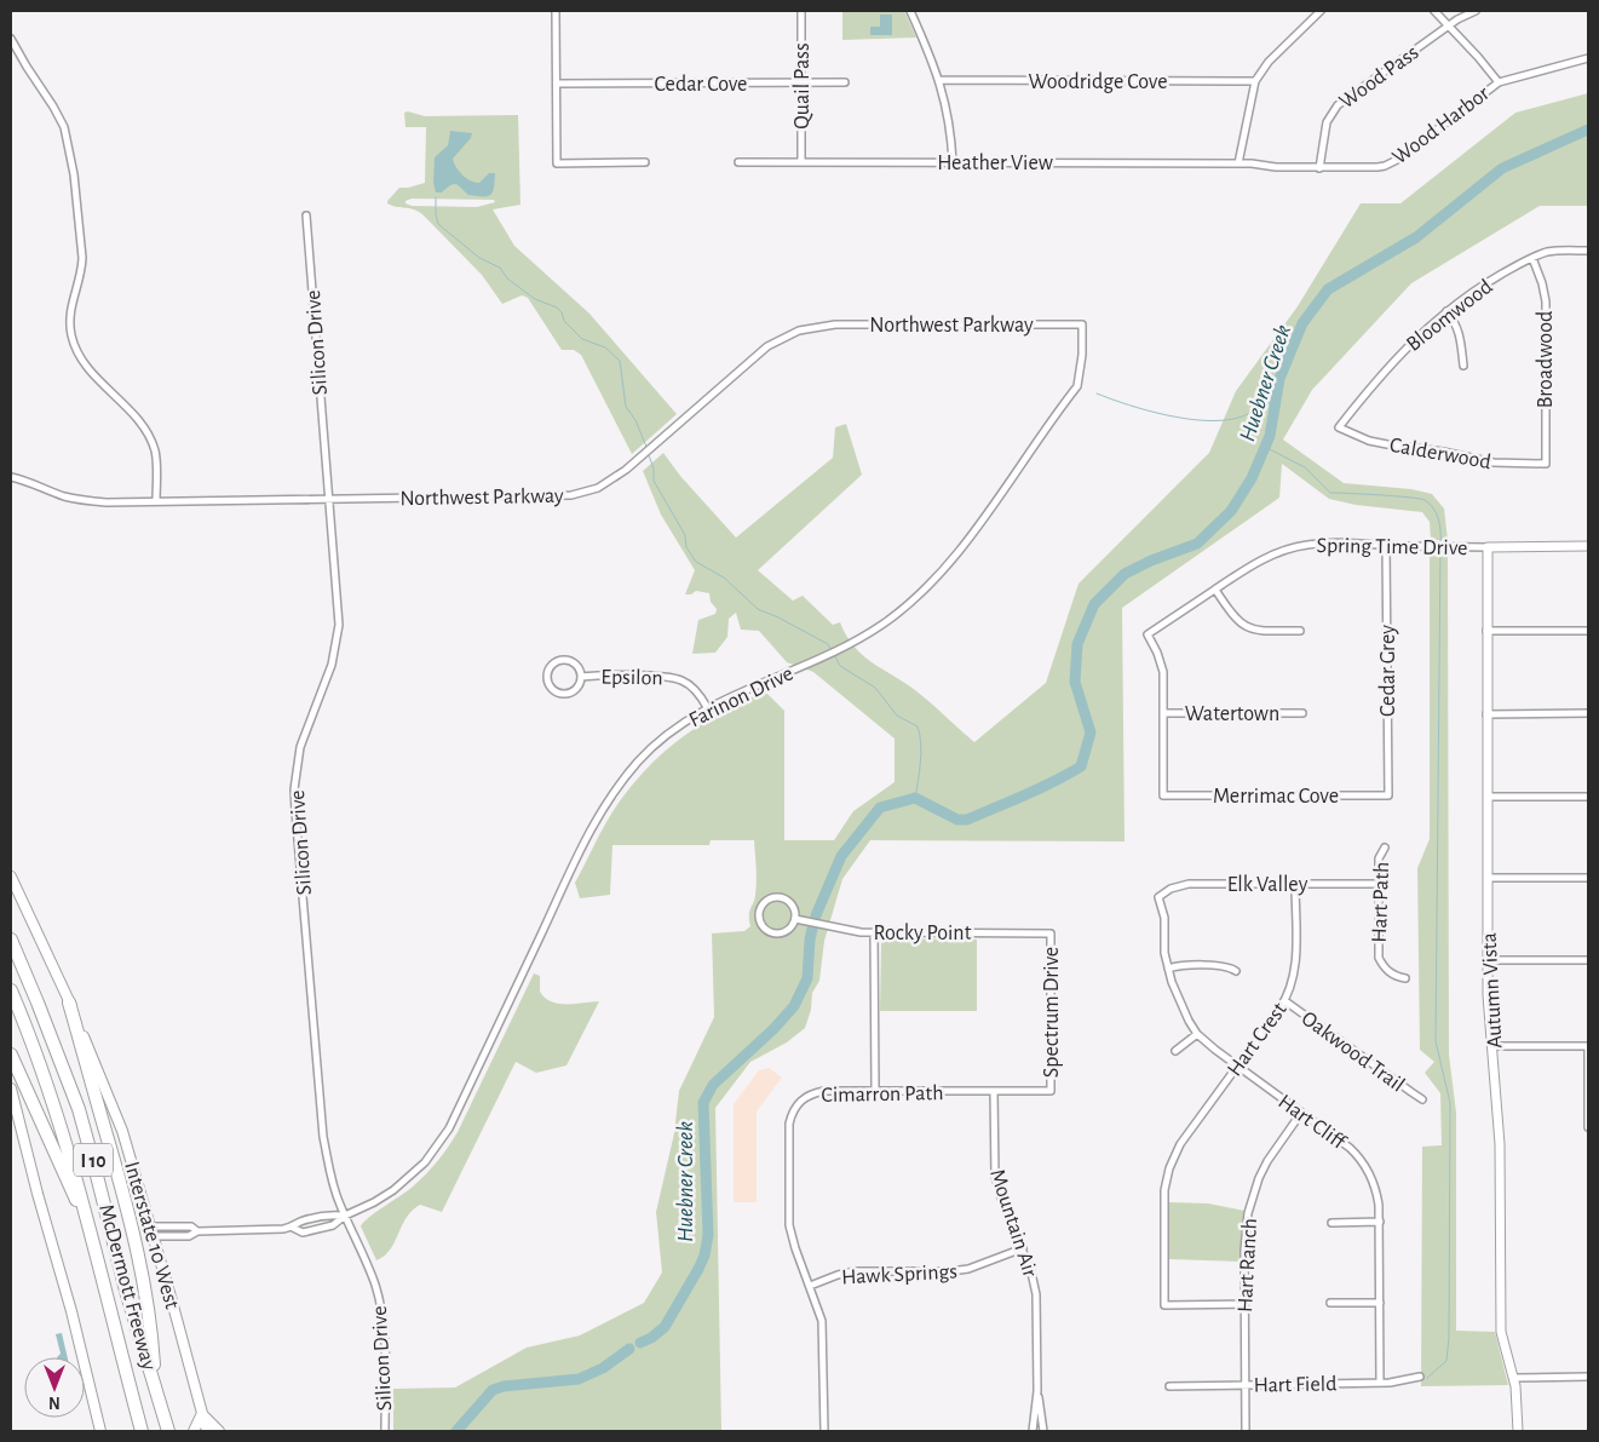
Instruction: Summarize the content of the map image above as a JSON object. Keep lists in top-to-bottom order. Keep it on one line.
{"streets":{"highway":["I 10","McDermott Freeway"],"main road":["Interstate 10 West"],"street":["Wood Pass","Woodridge Cove","Cedar Cove","Quail Pass","Wood Harbor","Heather View","Bloomwood","Northwest Parkway","Silicon Drive","Broadwood","Calderwood","Spring Time Drive","Cedar Grey","Epsilon","Farinon Drive","Watertown","Merrimac Cove","Elk Valley","Hart Path","Rocky Point","Autumn Vista","Spectrum Drive","Hart Crest","Oakwood Trail","Cimarron Path","Hart Cliff","Mountain Air","Hart Ranch","Hawk Springs","Hart Field"]},"crossings":[["Wood Pass","Wood Harbor"],["Cedar Cove","Quail Pass"],["Quail Pass","Heather View"],["Wood Harbor","Heather View"],["Bloomwood","Broadwood"],["Bloomwood","Calderwood"],["Northwest Parkway","Silicon Drive"],["Northwest Parkway","Farinon Drive"],["Silicon Drive","Farinon Drive"],["Broadwood","Calderwood"],["Spring Time Drive","Cedar Grey"],["Spring Time Drive","Watertown"],["Spring Time Drive","Merrimac Cove"],["Spring Time Drive","Autumn Vista"],["Cedar Grey","Merrimac Cove"],["Epsilon","Farinon Drive"],["Farinon Drive","Interstate 10 West"],["Watertown","Merrimac Cove"],["Elk Valley","Hart Path"],["Elk Valley","Hart Crest"],["Elk Valley","Hart Cliff"],["Rocky Point","Spectrum Drive"],["Spectrum Drive","Cimarron Path"],["Hart Crest","Oakwood Trail"],["Hart Crest","Hart Cliff"],["Hart Crest","Hart Ranch"],["Cimarron Path","Mountain Air"],["Cimarron Path","Hawk Springs"],["Hart Cliff","Hart Ranch"],["Hart Cliff","Hart Field"],["Mountain Air","Hawk Springs"],["Hart Ranch","Hart Field"]],"water":["Huebner Creek"],"north":"bottom"}
